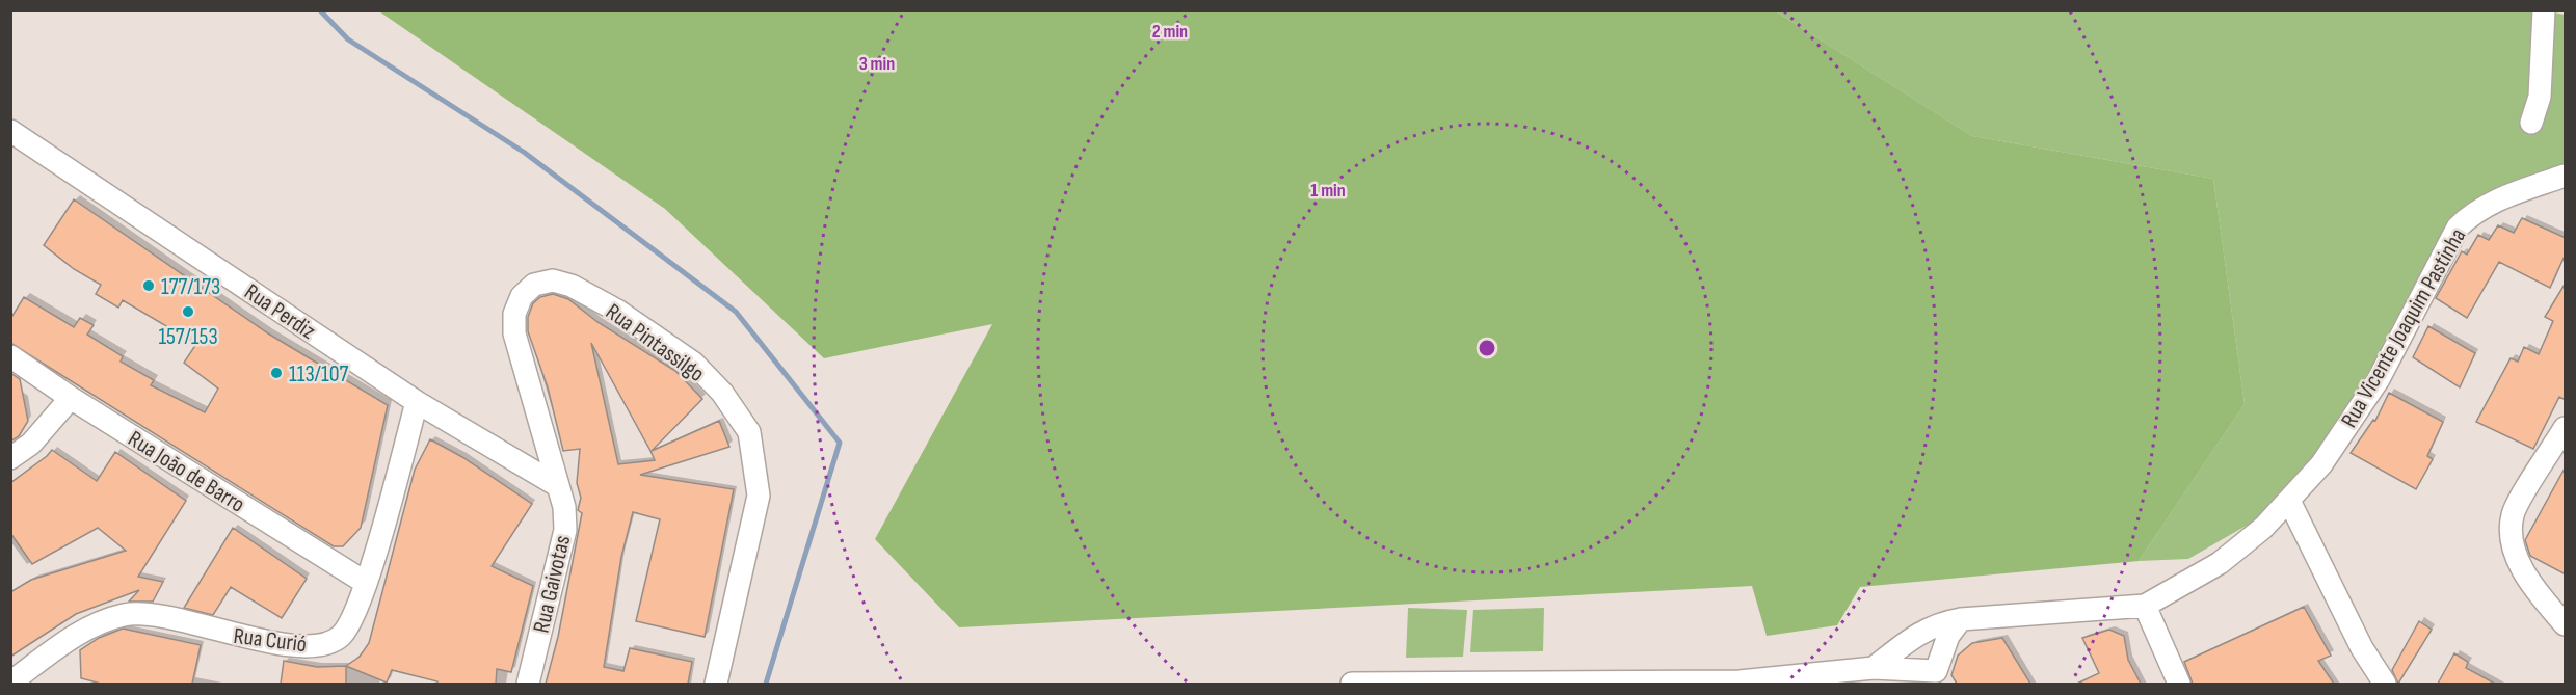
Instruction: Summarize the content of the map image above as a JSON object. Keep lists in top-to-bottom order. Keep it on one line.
{"streets":{"street":["Rua Perdiz","Rua Vicente Joaquim Pastinha","Rua Pintassilgo","Rua João de Barro","Rua Gaivotas","Rua Curió"]},"crossings":[["Rua Perdiz","Rua Pintassilgo"],["Rua Perdiz","Rua Gaivotas"],["Rua Perdiz","Rua Curió"],["Rua Pintassilgo","Rua Gaivotas"],["Rua João de Barro","Rua Curió"]],"places":["177/173","157/153","113/107"],"rings":["2 min","3 min","1 min"]}
